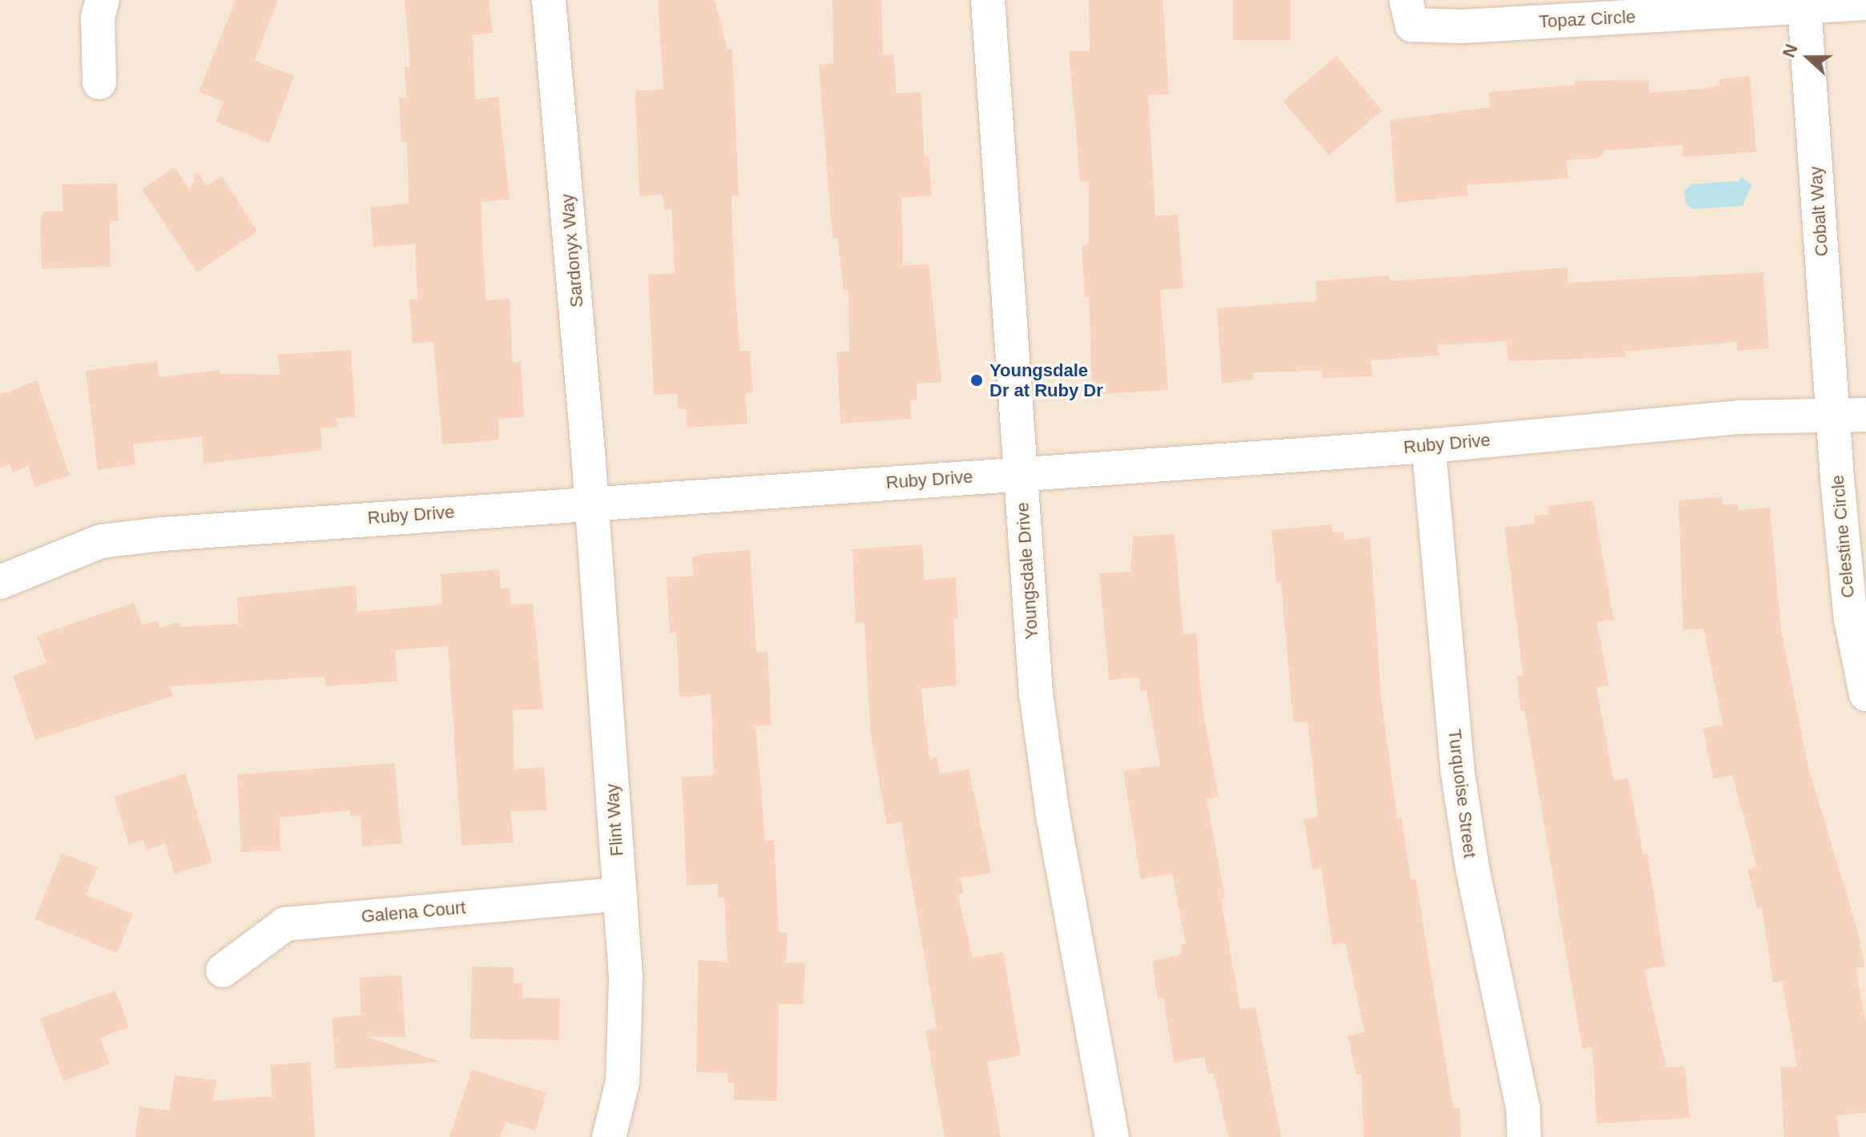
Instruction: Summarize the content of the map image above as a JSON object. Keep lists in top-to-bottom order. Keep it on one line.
{"streets":{"street":["Topaz Circle","Cobalt Way","Sardonyx Way","Ruby Drive","Celestine Circle","Youngsdale Drive","Turquoise Street","Flint Way","Galena Court"]},"crossings":[["Topaz Circle","Cobalt Way"],["Cobalt Way","Ruby Drive"],["Cobalt Way","Celestine Circle"],["Sardonyx Way","Ruby Drive"],["Sardonyx Way","Flint Way"],["Ruby Drive","Celestine Circle"],["Ruby Drive","Youngsdale Drive"],["Ruby Drive","Turquoise Street"],["Ruby Drive","Flint Way"],["Flint Way","Galena Court"]],"places":["Youngsdale Dr at Ruby Dr"],"north":"left"}
